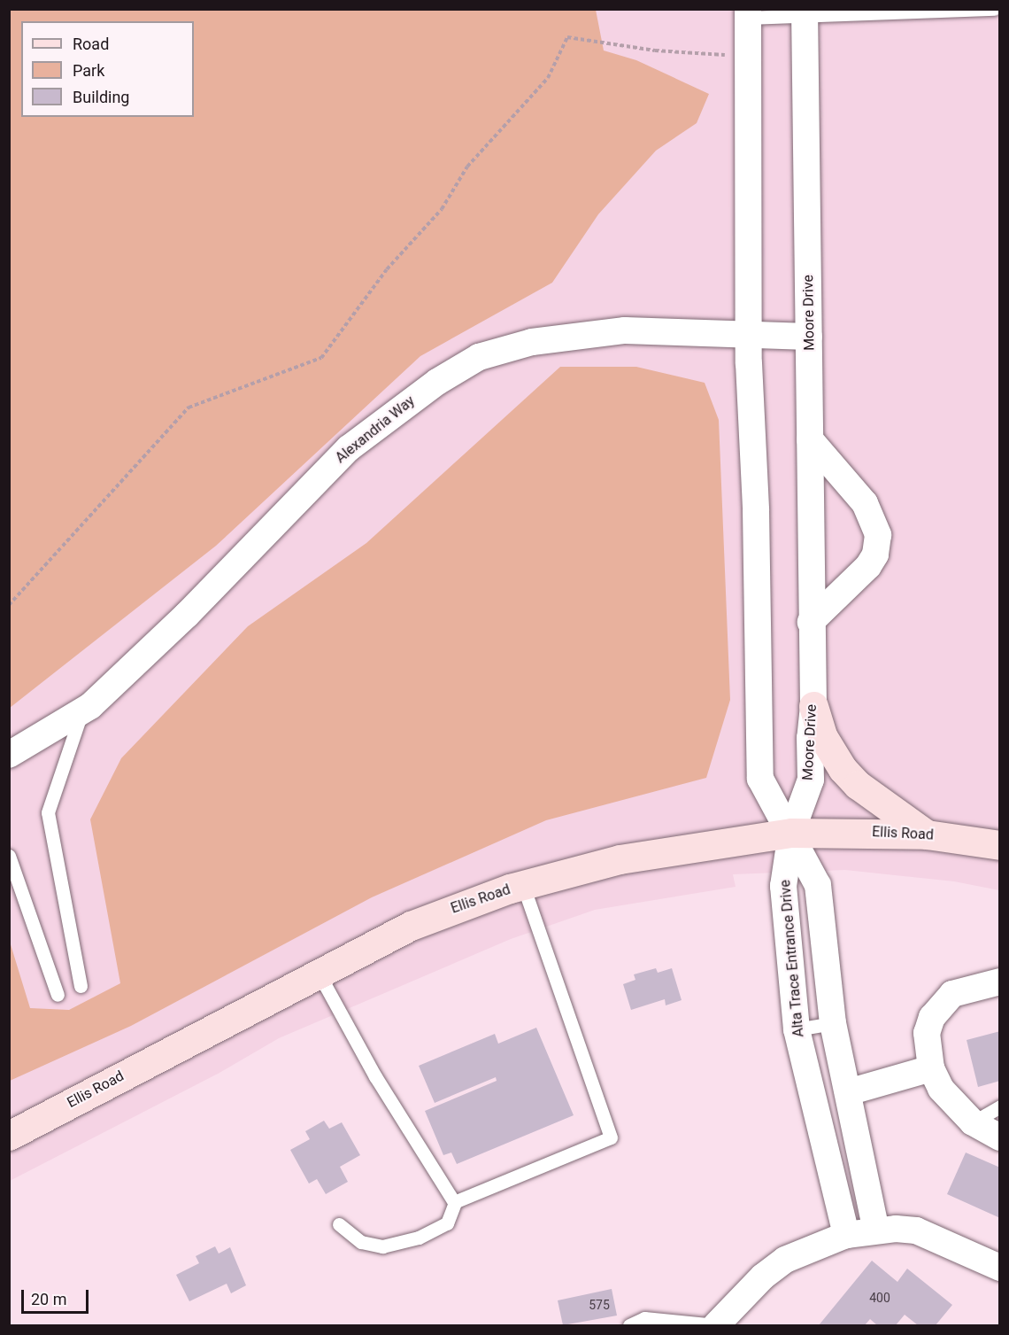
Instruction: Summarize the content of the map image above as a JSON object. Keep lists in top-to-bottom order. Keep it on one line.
{"streets":{"main road":["Ellis Road"],"street":["Moore Drive","Alexandria Way","Alta Trace Entrance Drive"]},"crossings":[["Moore Drive","Alexandria Way"],["Moore Drive","Ellis Road"],["Moore Drive","Alta Trace Entrance Drive"],["Ellis Road","Alta Trace Entrance Drive"]],"house_numbers":["400","575"],"legend":["Road","Park","Building"],"scale_bar":"20 m"}
